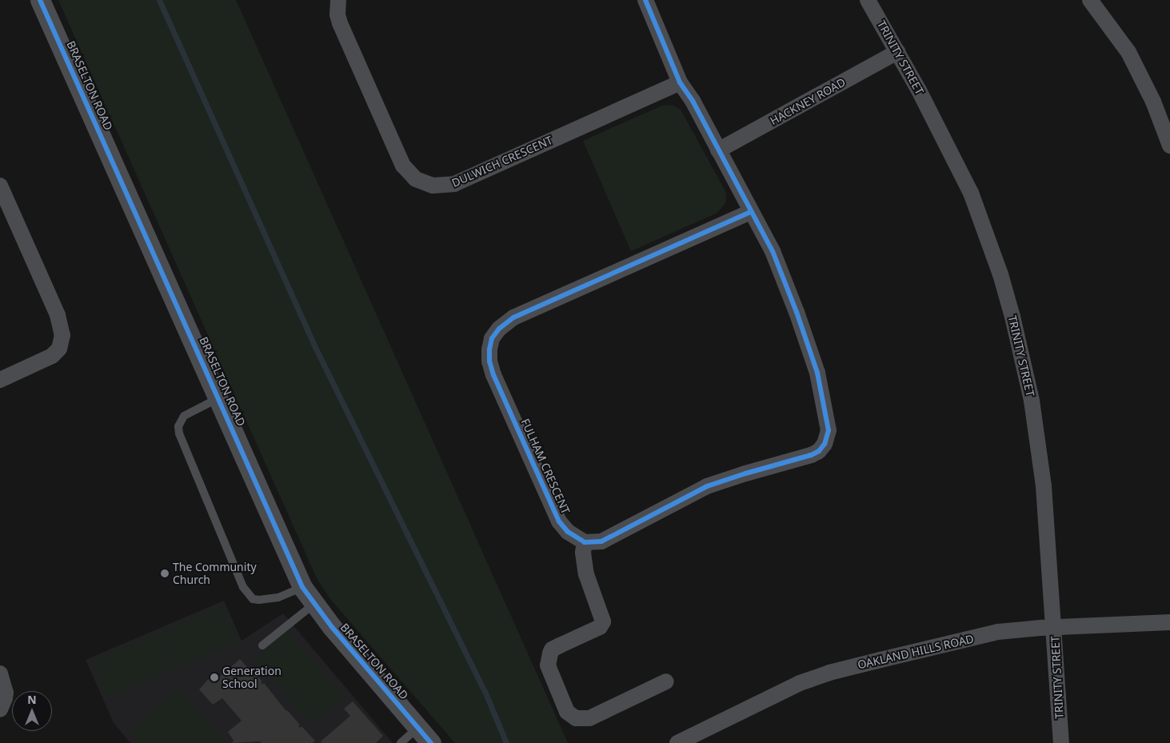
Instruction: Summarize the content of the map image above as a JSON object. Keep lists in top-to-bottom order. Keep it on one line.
{"streets":{"street":["TRINITY STREET","BRASELTON ROAD","HACKNEY ROAD","DULWICH CRESCENT","FULHAM CRESCENT","OAKLAND HILLS ROAD"]},"crossings":[["TRINITY STREET","HACKNEY ROAD"],["TRINITY STREET","OAKLAND HILLS ROAD"]],"places":["The Community Church","Generation School"],"north":"top"}
